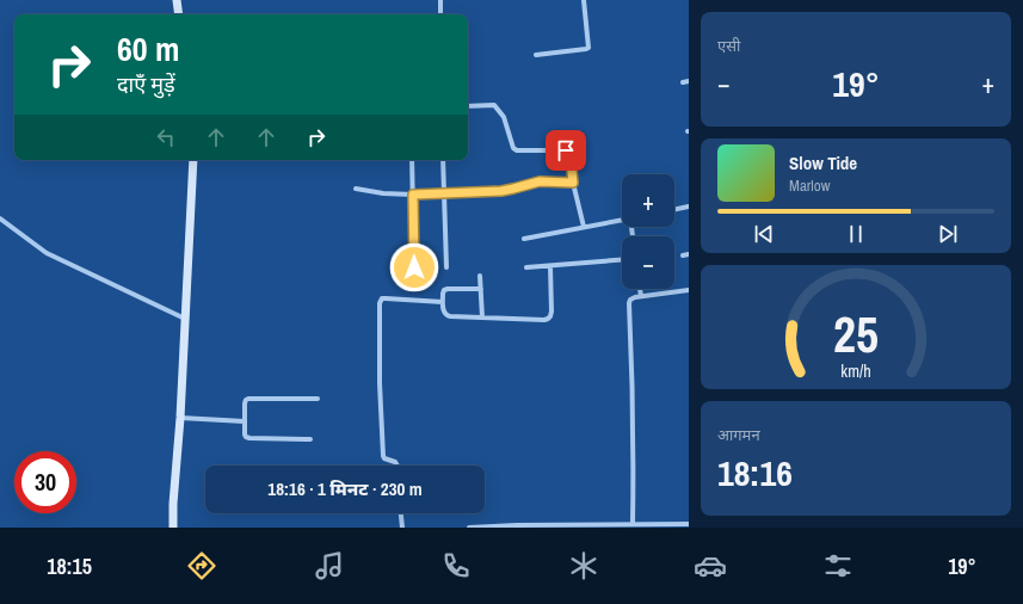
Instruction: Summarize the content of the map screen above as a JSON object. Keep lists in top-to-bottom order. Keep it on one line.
{"page":{"tile":["एसी",["आगमन","18:16"]],"turn":["60 m","दाएँ मुड़ें"],"heat":["−","19°","+"],"song":["Slow Tide","Marlow"],"map_buttons":["+","−"],"limit":"30","trip":"18:16 · 1 मिनट · 230 m","tabs":["18:15","19°"],"gauge":["25","km/h"]}}
